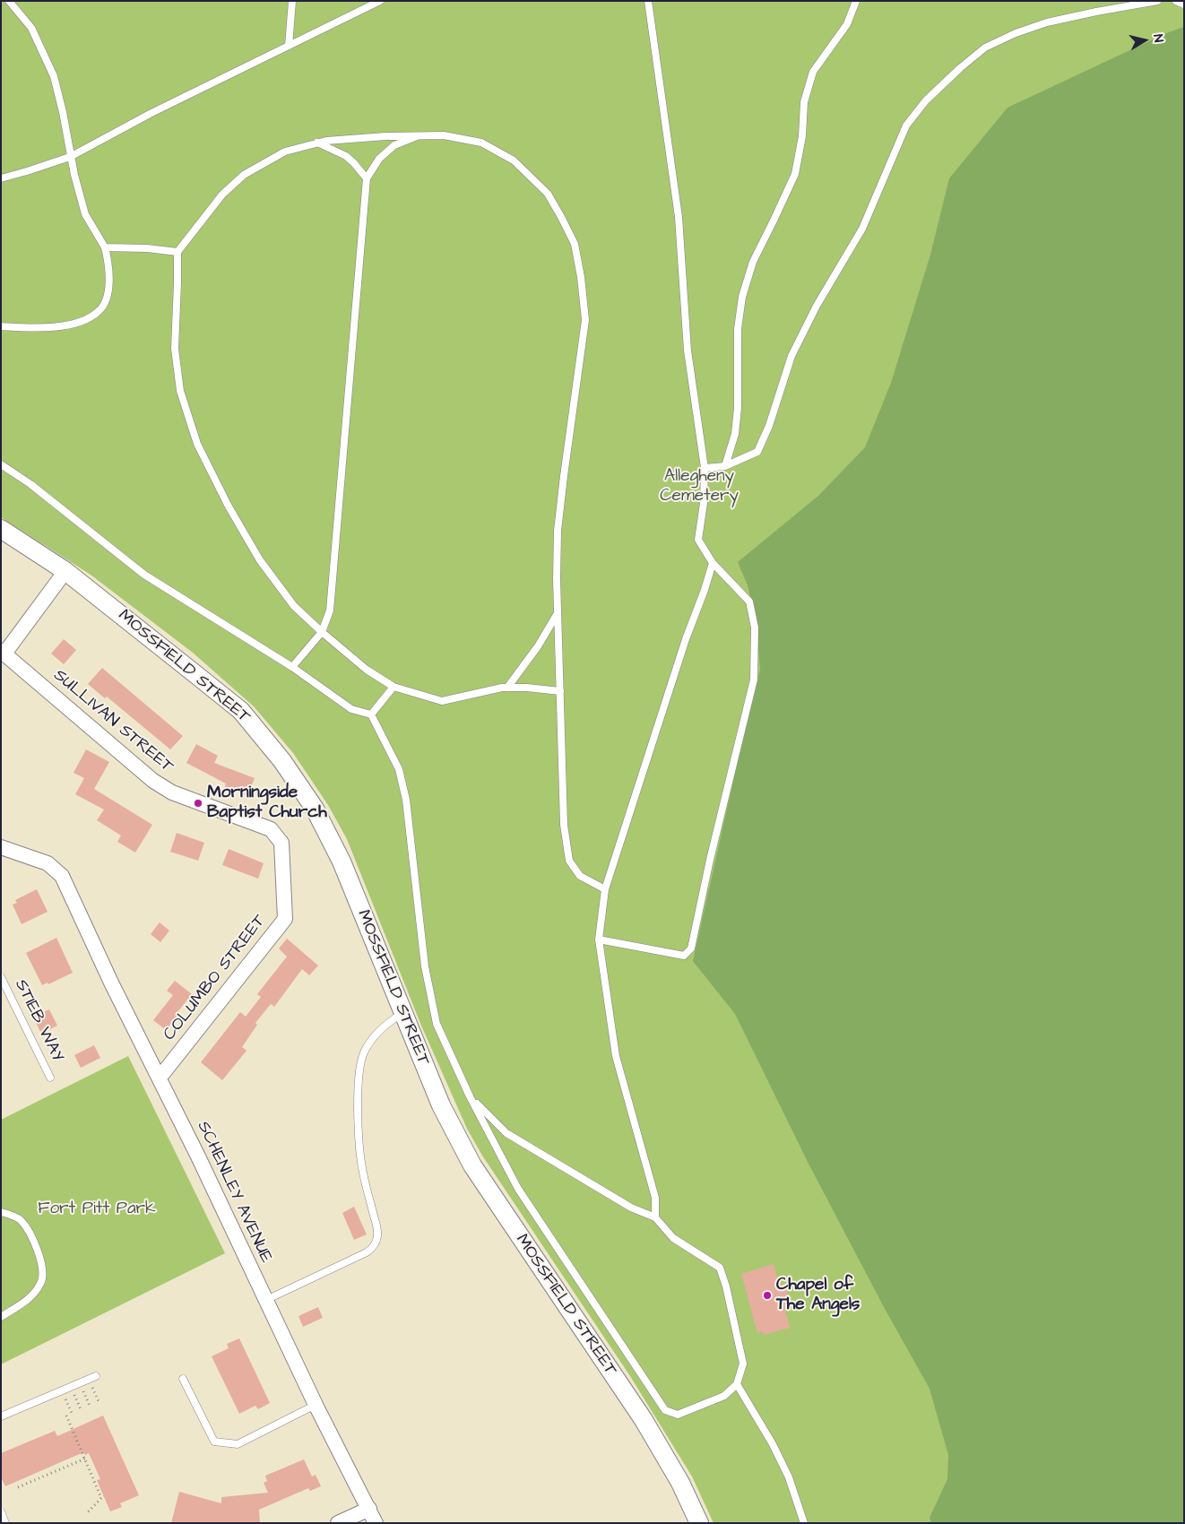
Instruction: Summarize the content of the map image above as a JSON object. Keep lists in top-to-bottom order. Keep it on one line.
{"streets":{"street":["MOSSFIELD STREET","SULLIVAN STREET","COLUMBO STREET","SCHENLEY AVENUE"],"lane":["STIEB WAY"]},"crossings":[["SULLIVAN STREET","COLUMBO STREET"],["COLUMBO STREET","SCHENLEY AVENUE"]],"parks":["Allegheny Cemetery","Fort Pitt Park"],"places":["Morningside Baptist Church","Chapel of The Angels"],"north":"right"}
